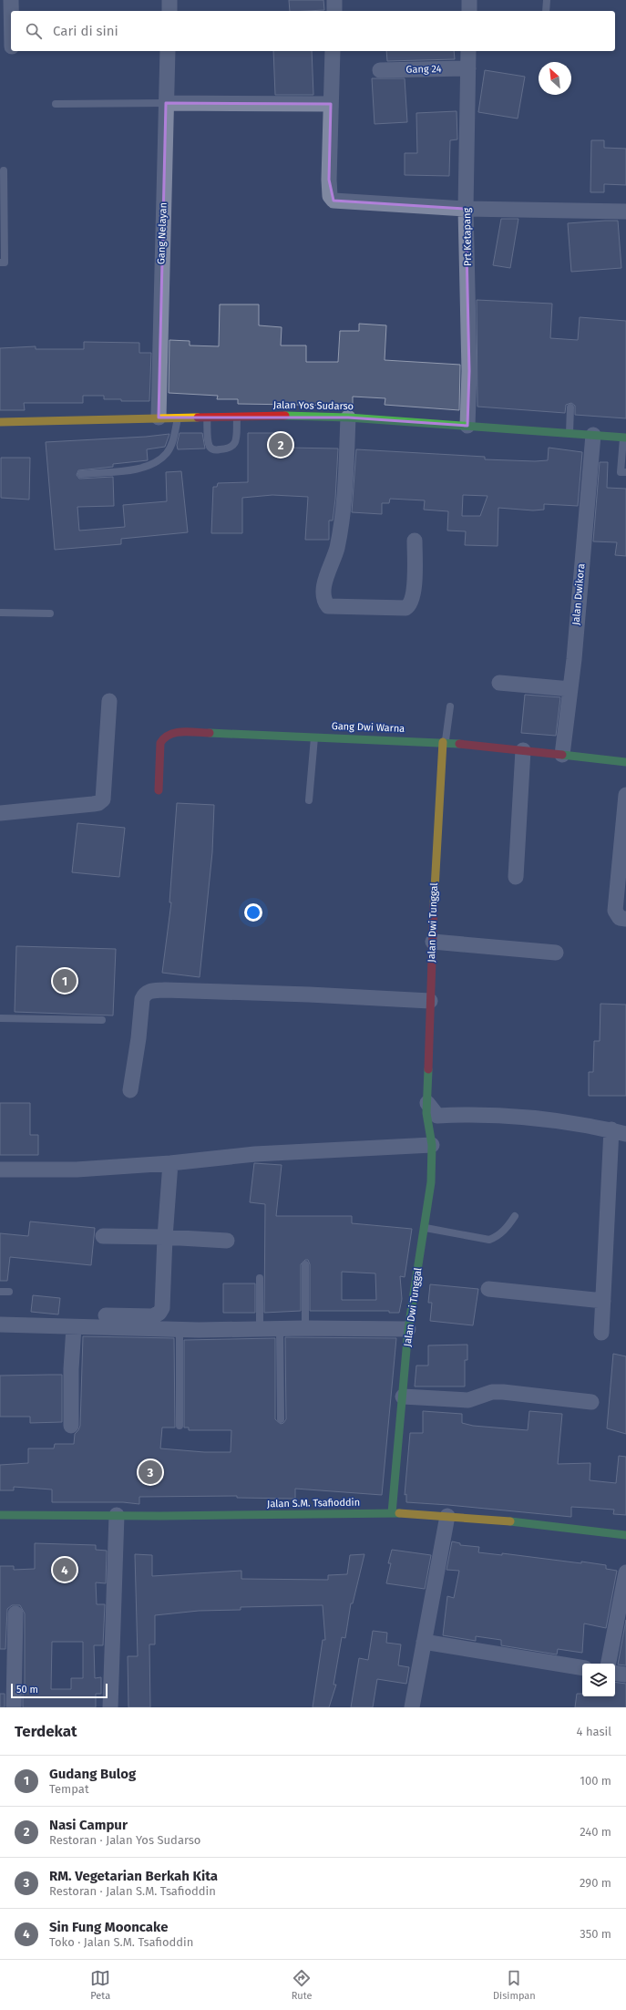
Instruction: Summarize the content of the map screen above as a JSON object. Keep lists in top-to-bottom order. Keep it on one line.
{"streets":{"street":["Gang 24","Gang Nelayan","Prt Ketapang","Jalan Yos Sudarso","Jalan Dwikora","Gang Dwi Warna","Jalan Dwi Tunggal","Jalan S.M. Tsafioddin"]},"crossings":[["Gang 24","Prt Ketapang"],["Gang Nelayan","Jalan Yos Sudarso"],["Prt Ketapang","Jalan Yos Sudarso"],["Jalan Yos Sudarso","Jalan Dwikora"],["Jalan Dwikora","Gang Dwi Warna"],["Gang Dwi Warna","Jalan Dwi Tunggal"],["Jalan Dwi Tunggal","Jalan S.M. Tsafioddin"]],"scale_bar":"50 m","north":"top left","page":{"search":"Cari di sini","pins":["2","1","3","4"],"scale":"50 m","heading":["Terdekat","4 hasil"],"list":[{"mark":"1","name":"Gudang Bulog","note":"Tempat","value":"100 m"},{"mark":"2","name":"Nasi Campur","note":"Restoran · Jalan Yos Sudarso","value":"240 m"},{"mark":"3","name":"RM. Vegetarian Berkah Kita","note":"Restoran · Jalan S.M. Tsafioddin","value":"290 m"},{"mark":"4","name":"Sin Fung Mooncake","note":"Toko · Jalan S.M. Tsafioddin","value":"350 m"}],"nav":["Peta","Rute","Disimpan"]}}
